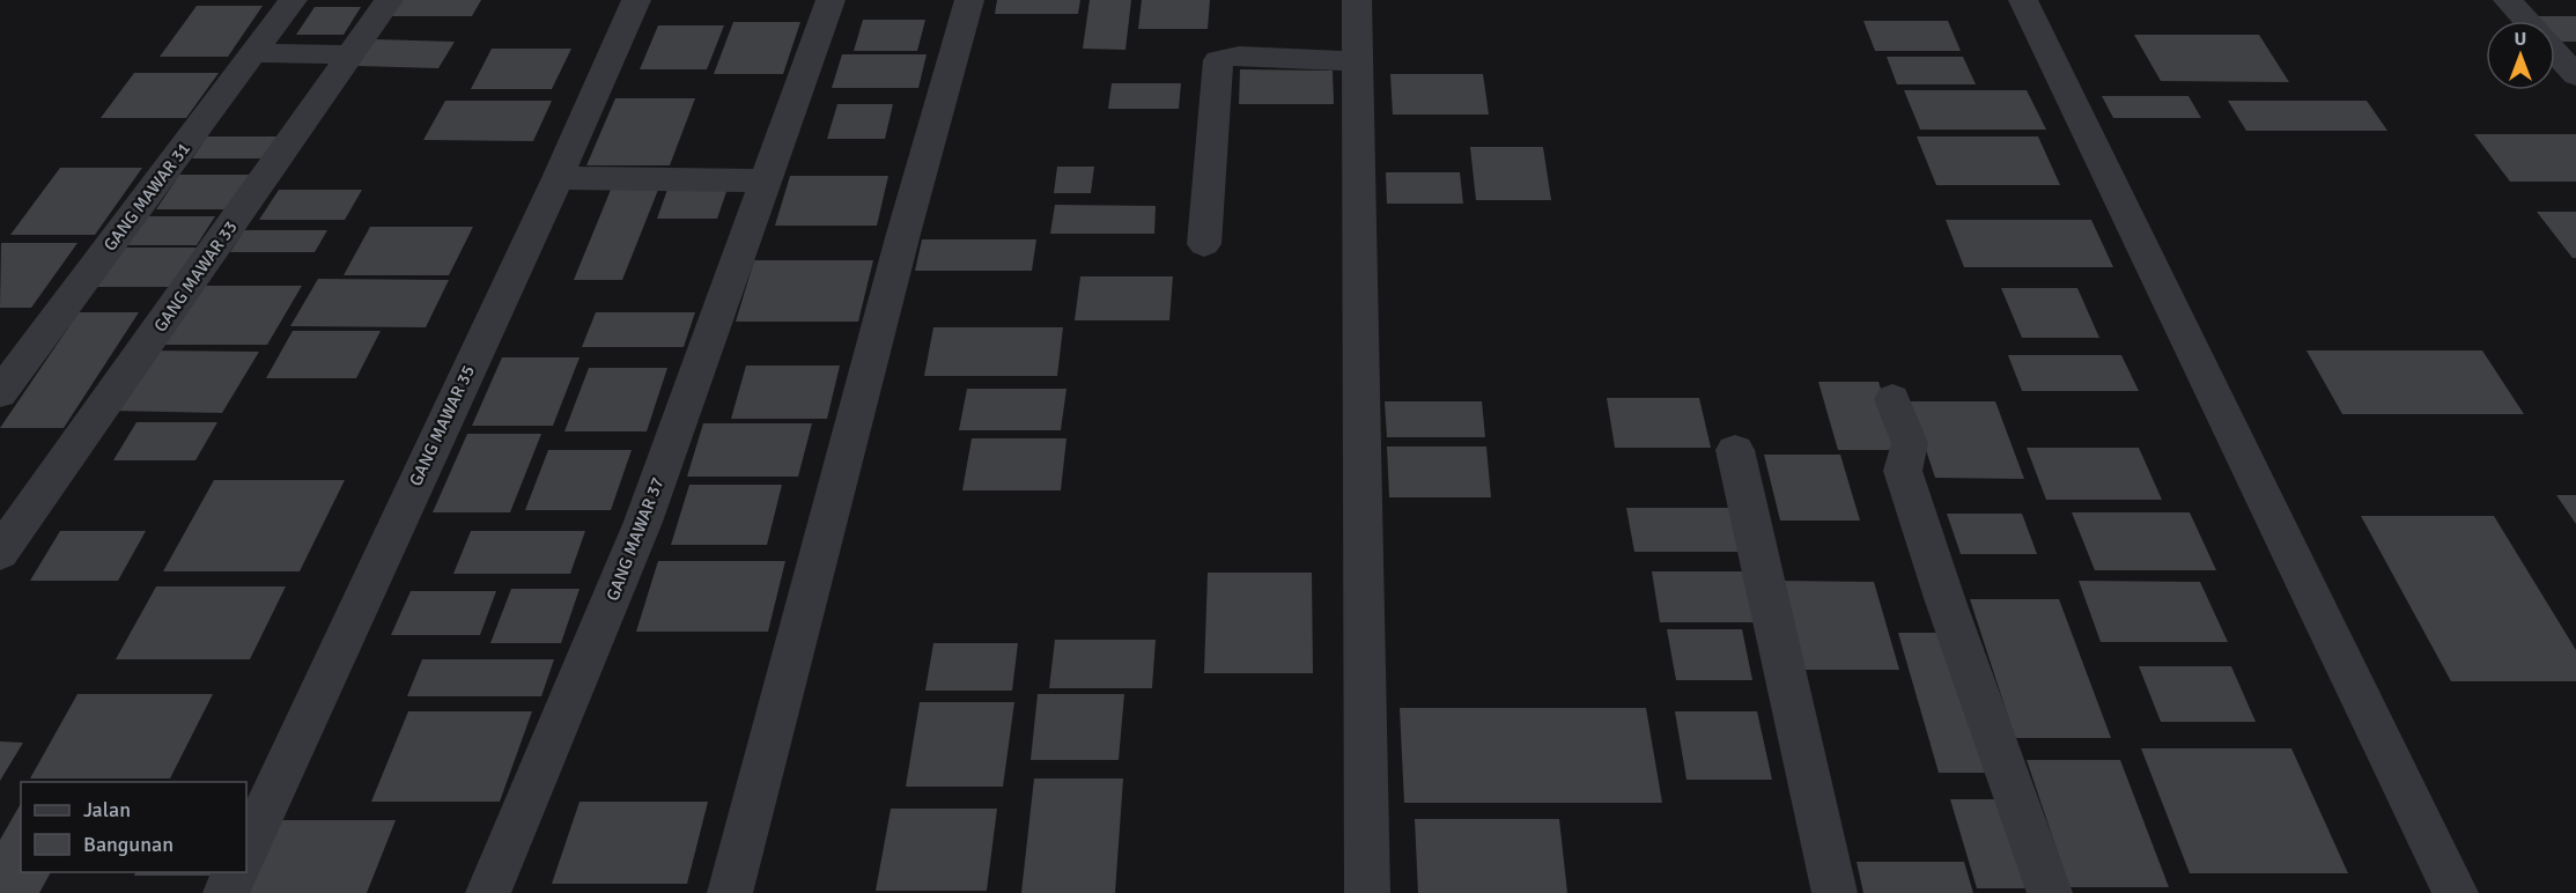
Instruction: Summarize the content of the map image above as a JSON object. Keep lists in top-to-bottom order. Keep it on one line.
{"streets":{"street":["GANG MAWAR 31","GANG MAWAR 33","GANG MAWAR 35","GANG MAWAR 37"]},"legend":["Jalan","Bangunan"],"north":"top"}
